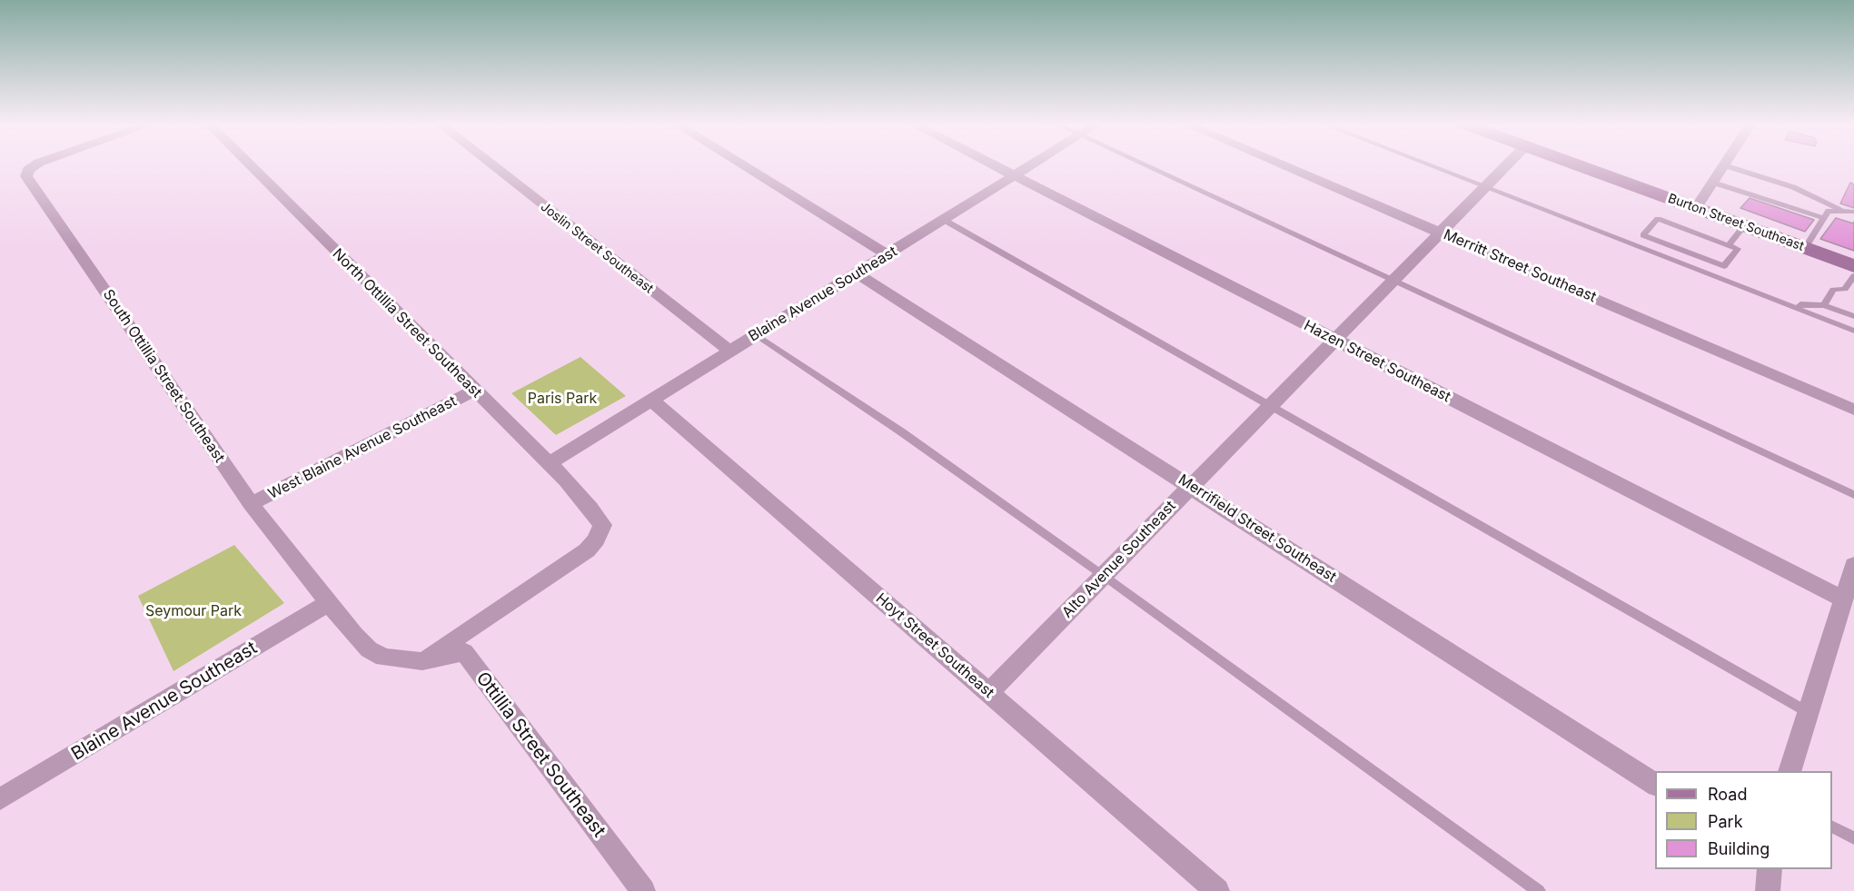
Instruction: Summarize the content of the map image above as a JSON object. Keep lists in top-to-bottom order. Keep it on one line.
{"streets":{"main road":["Burton Street Southeast"],"street":["Joslin Street Southeast","Merritt Street Southeast","Blaine Avenue Southeast","North Ottillia Street Southeast","Hazen Street Southeast","South Ottillia Street Southeast","West Blaine Avenue Southeast","Merrifield Street Southeast","Alto Avenue Southeast","Hoyt Street Southeast","Ottillia Street Southeast"]},"crossings":[["Joslin Street Southeast","Blaine Avenue Southeast"],["Merritt Street Southeast","Alto Avenue Southeast"],["Blaine Avenue Southeast","North Ottillia Street Southeast"],["Blaine Avenue Southeast","Hazen Street Southeast"],["Blaine Avenue Southeast","South Ottillia Street Southeast"],["Blaine Avenue Southeast","Merrifield Street Southeast"],["Blaine Avenue Southeast","Hoyt Street Southeast"],["North Ottillia Street Southeast","South Ottillia Street Southeast"],["North Ottillia Street Southeast","West Blaine Avenue Southeast"],["North Ottillia Street Southeast","Ottillia Street Southeast"],["Hazen Street Southeast","Alto Avenue Southeast"],["South Ottillia Street Southeast","West Blaine Avenue Southeast"],["South Ottillia Street Southeast","Ottillia Street Southeast"],["Merrifield Street Southeast","Alto Avenue Southeast"],["Alto Avenue Southeast","Hoyt Street Southeast"]],"parks":["Paris Park","Seymour Park"],"legend":["Road","Park","Building"]}
